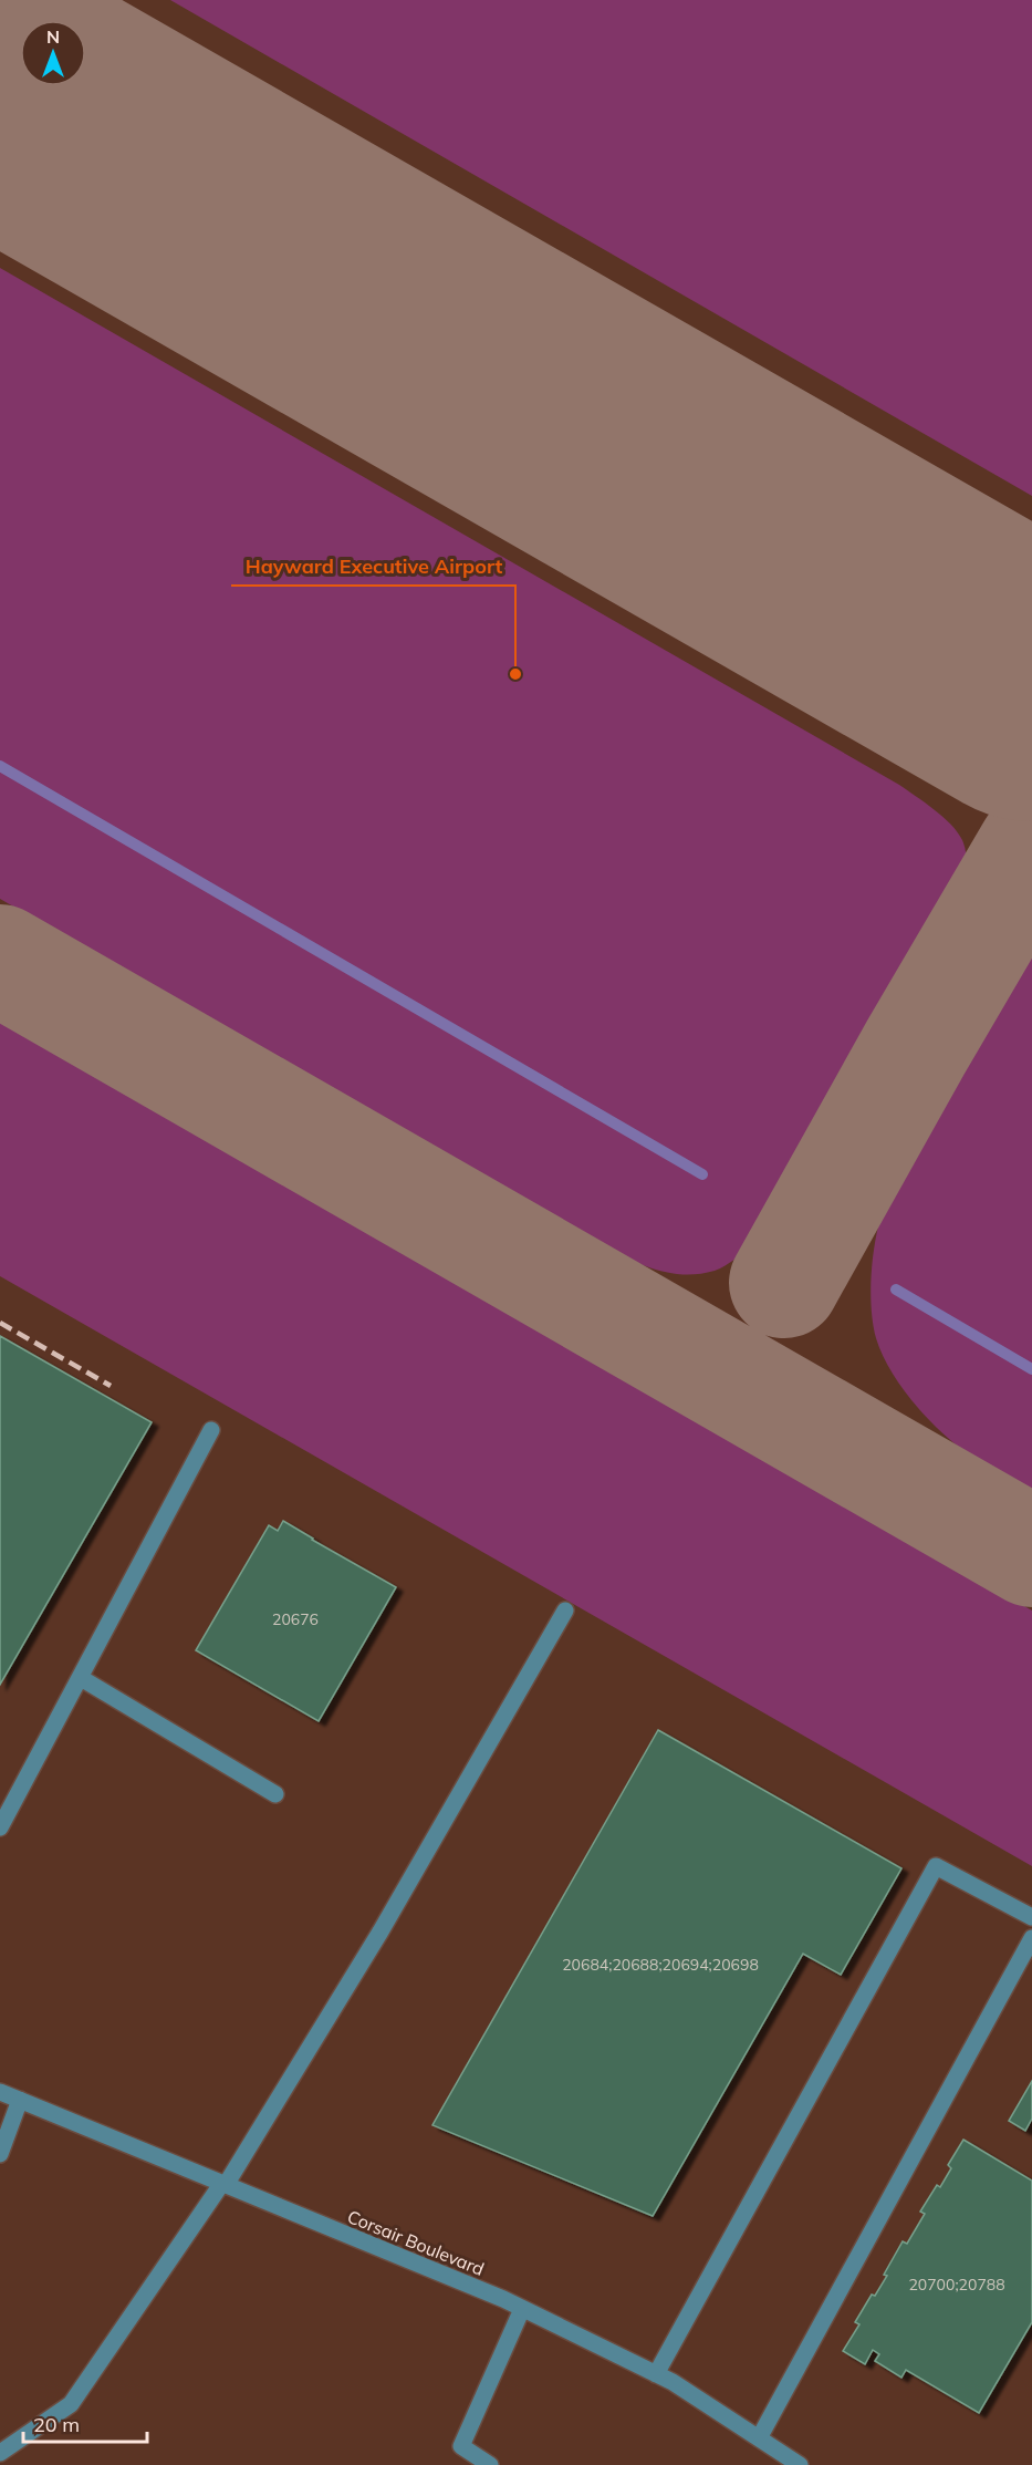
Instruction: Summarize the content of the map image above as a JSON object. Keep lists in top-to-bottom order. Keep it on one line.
{"streets":{"street":["Corsair Boulevard"]},"places":["Hayward Executive Airport"],"house_numbers":["20676","20684;20688;20694;20698","20700;20788"],"scale_bar":"20 m","north":"top"}
